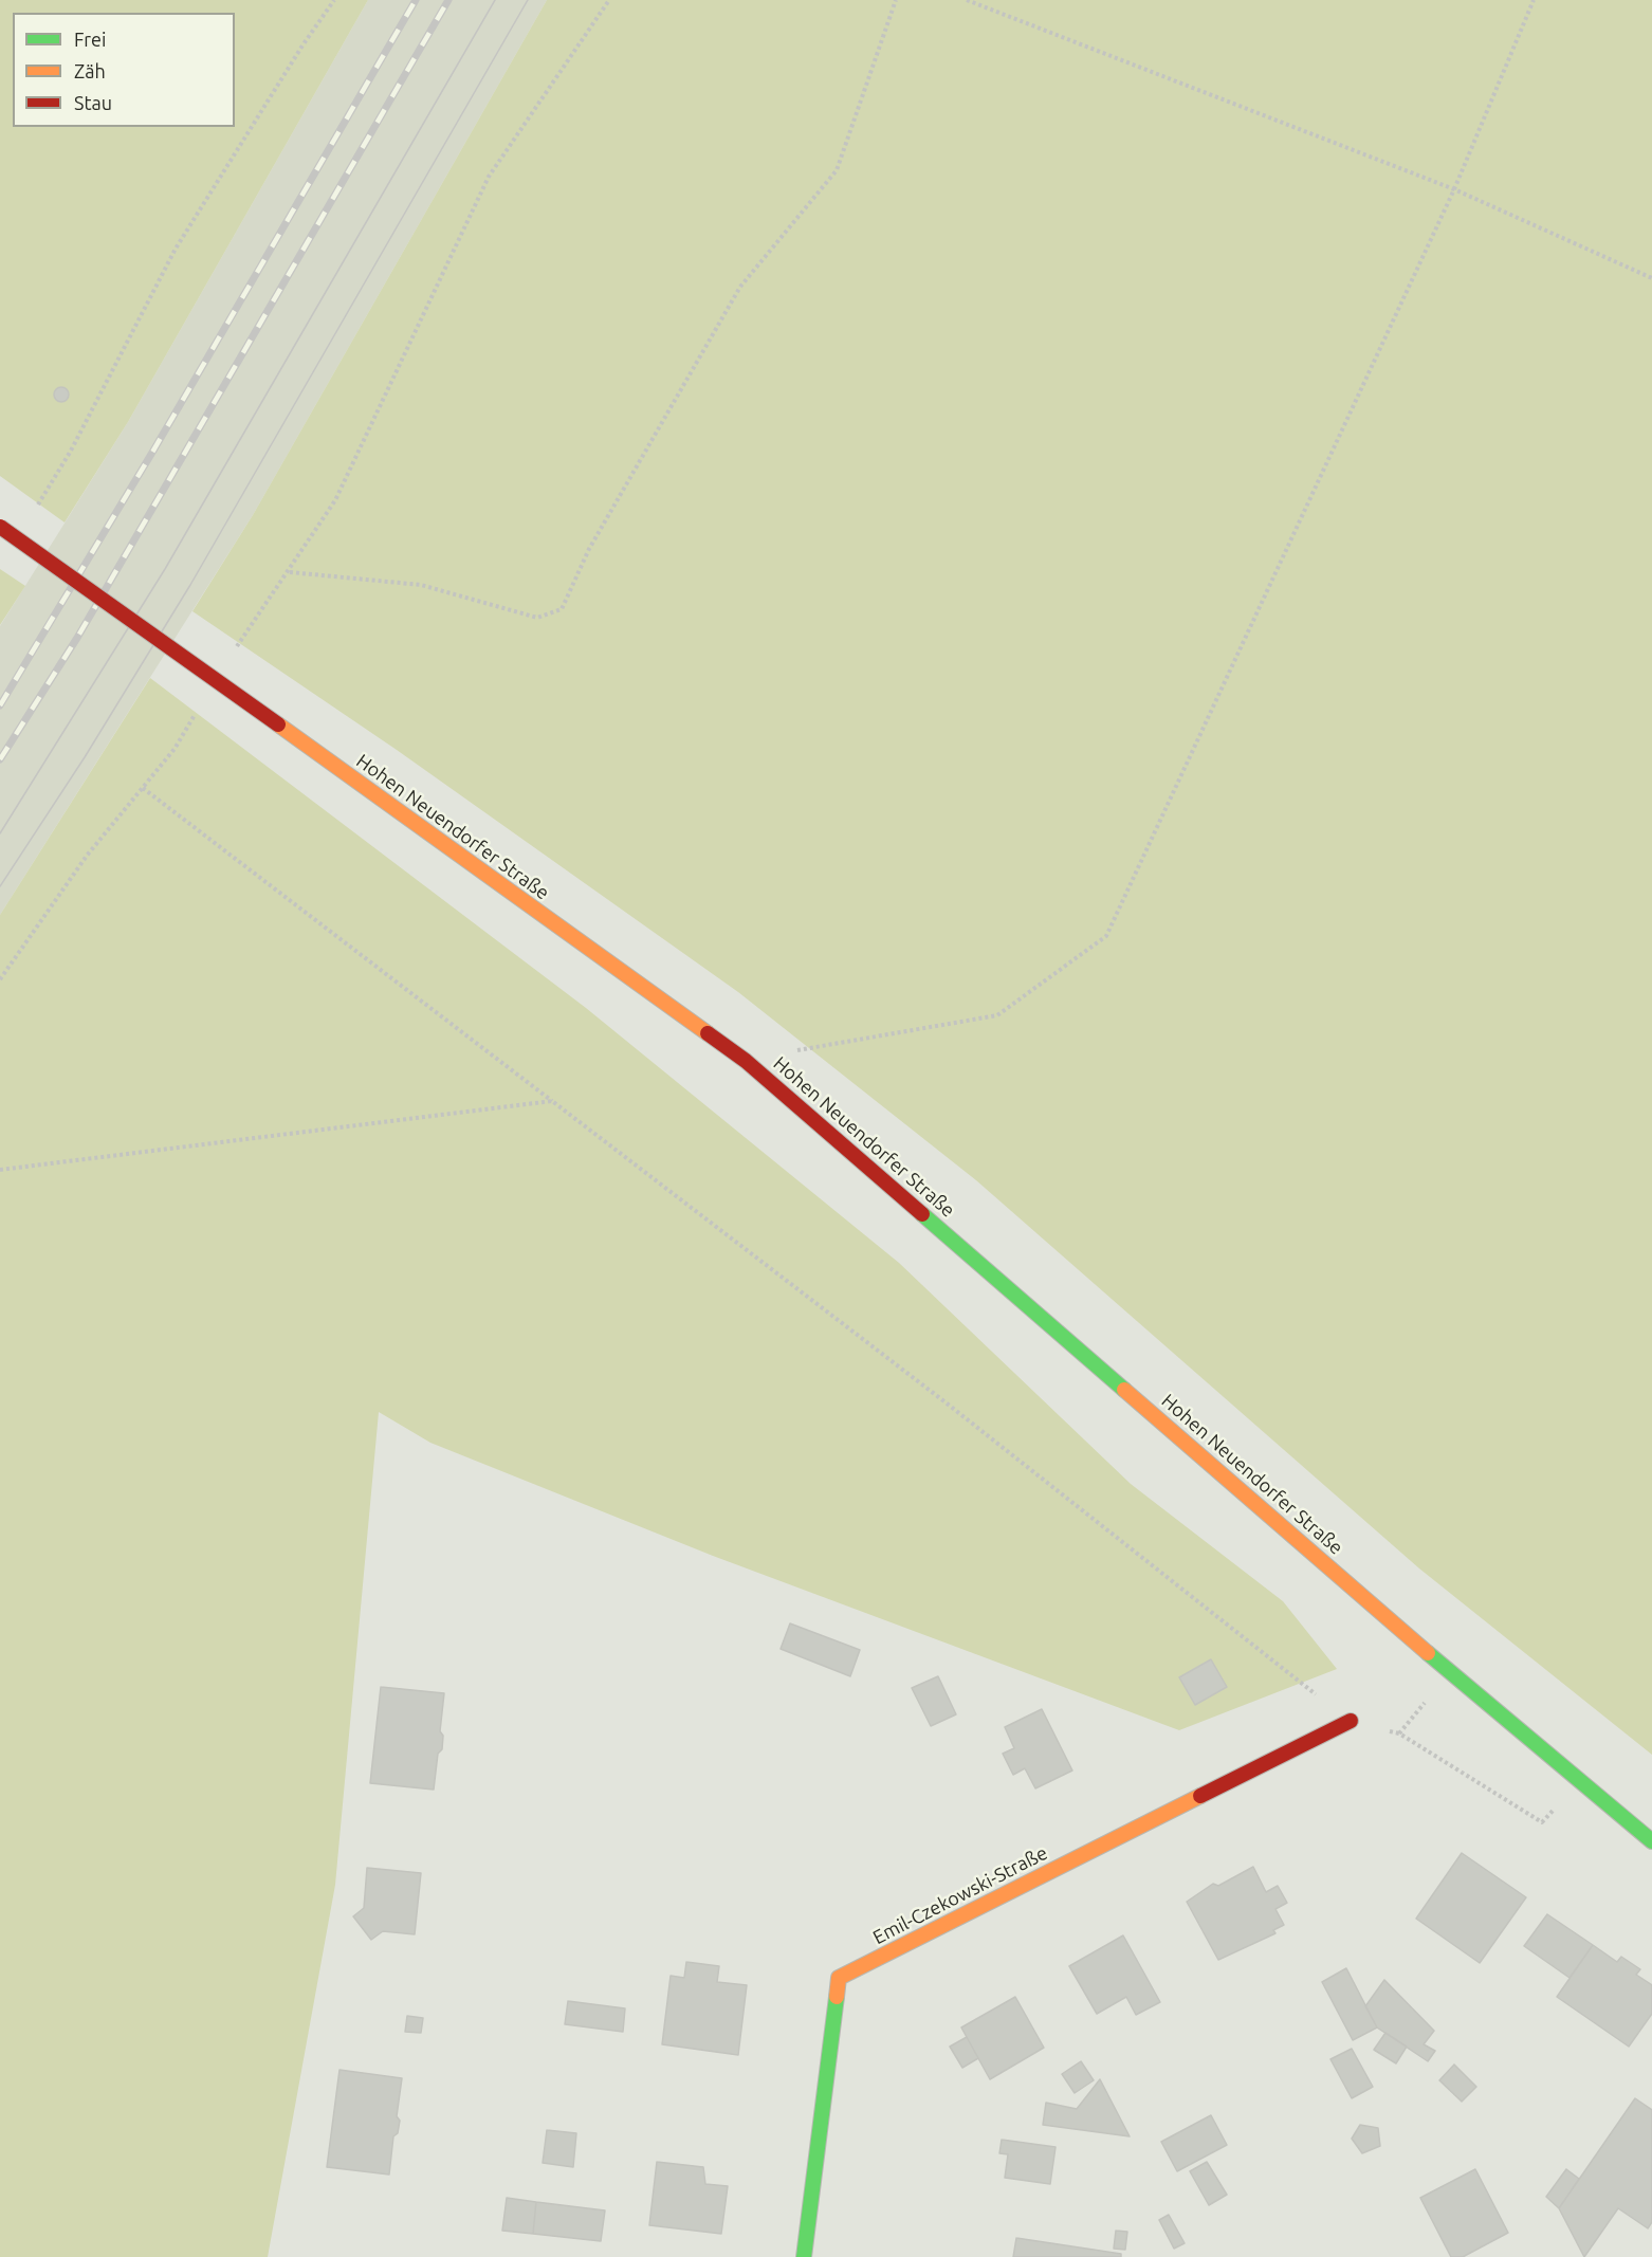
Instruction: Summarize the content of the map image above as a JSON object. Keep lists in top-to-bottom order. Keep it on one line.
{"streets":{"main road":["Hohen Neuendorfer Straße","Emil-Czekowski-Straße"]},"legend":["Frei","Zäh","Stau"]}
